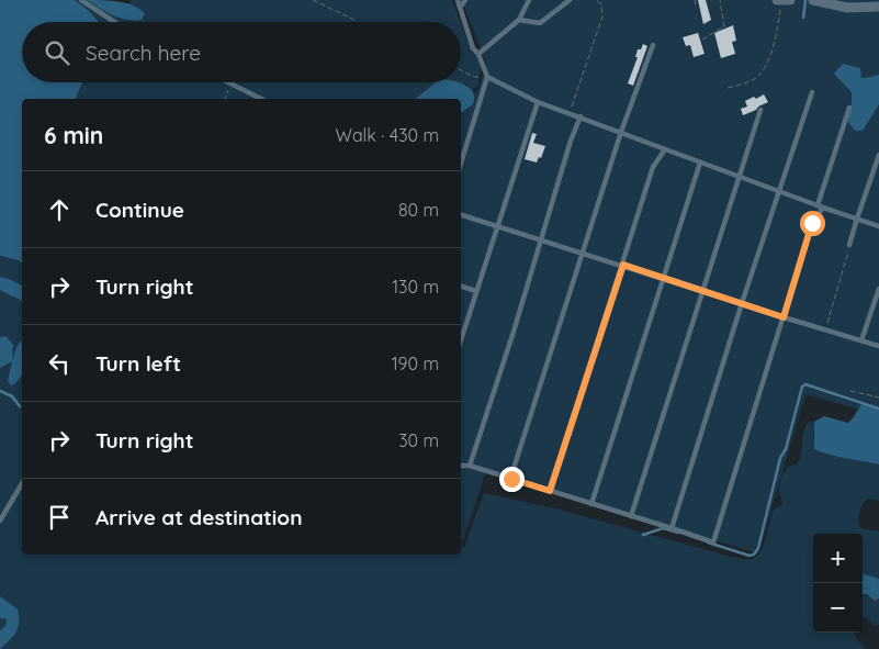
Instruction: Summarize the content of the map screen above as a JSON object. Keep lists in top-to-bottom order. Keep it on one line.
{"page":{"search":"Search here","heading":["6 min","Walk · 430 m"],"list":[["Continue","80 m"],["Turn right","130 m"],["Turn left","190 m"],["Turn right","30 m"],"Arrive at destination"],"map_buttons":["+","−"]}}
